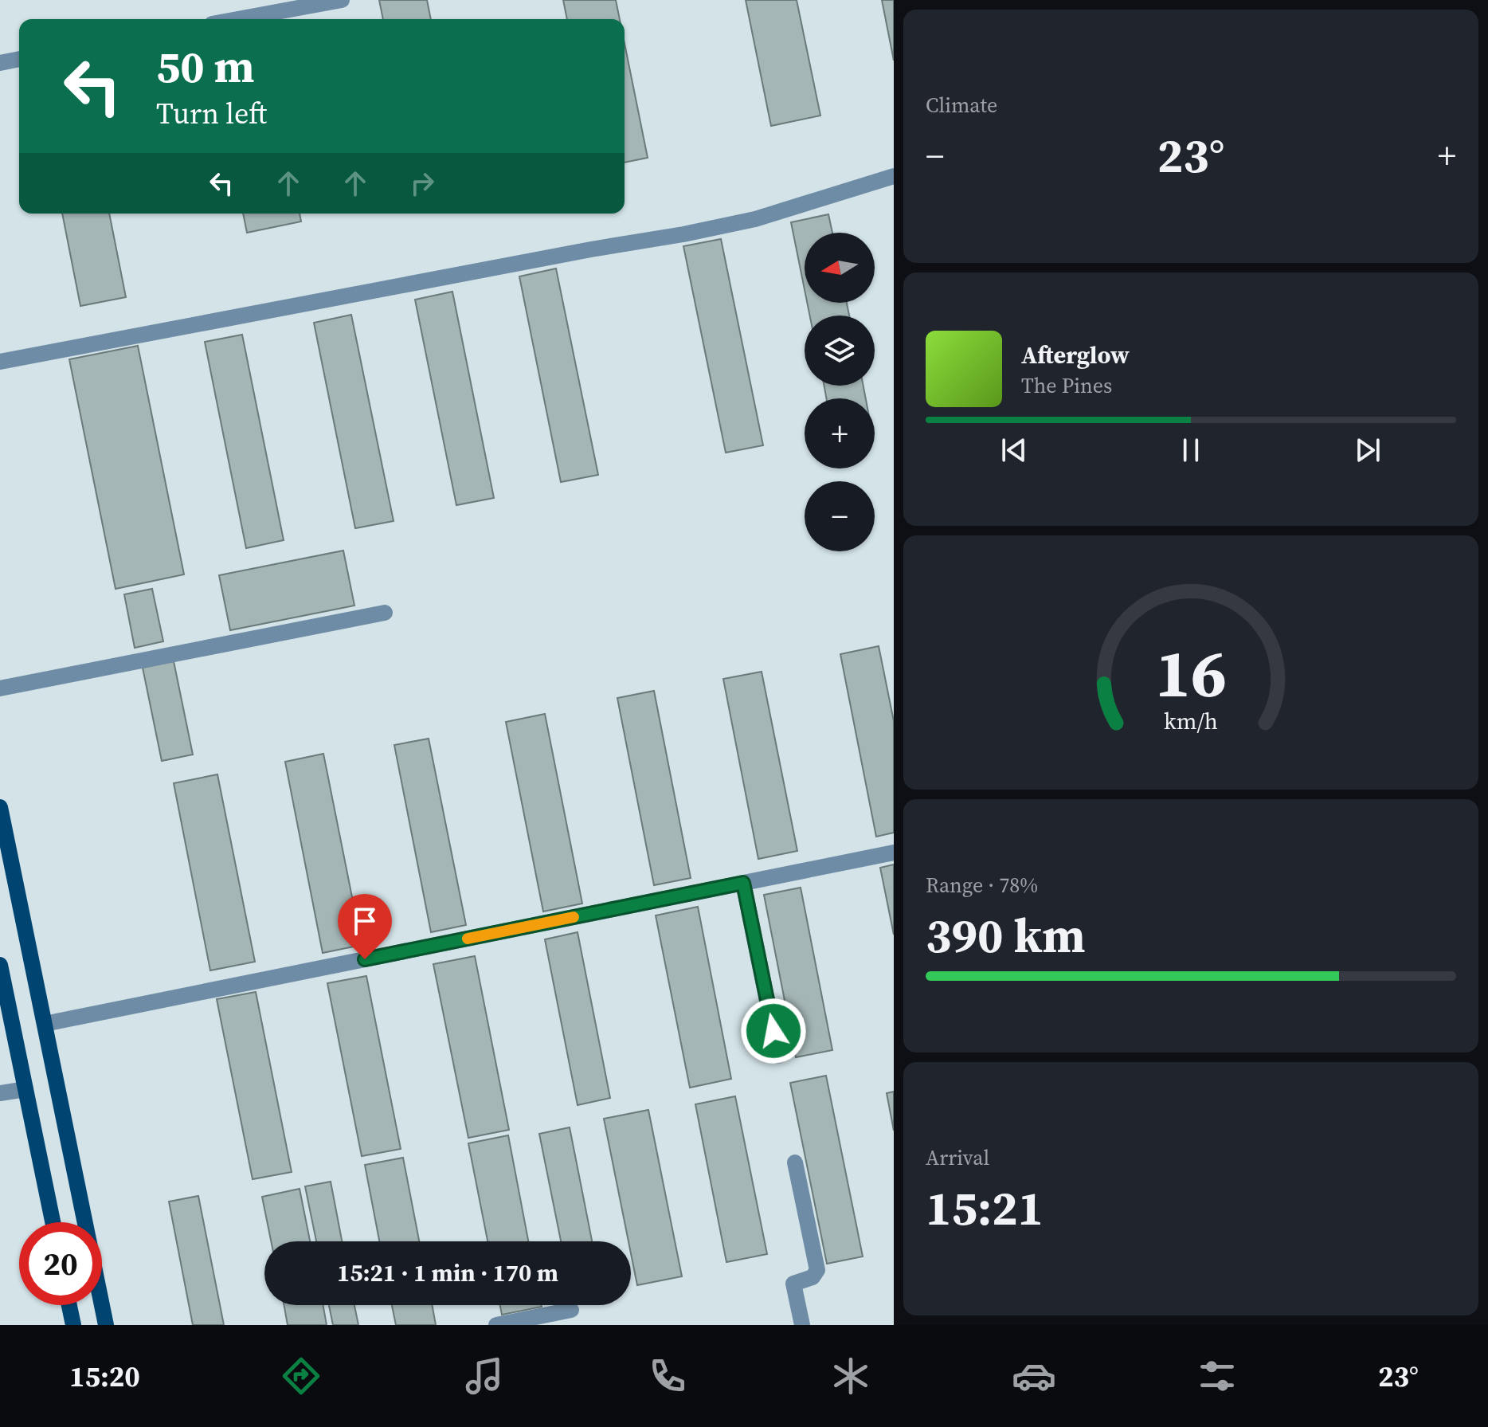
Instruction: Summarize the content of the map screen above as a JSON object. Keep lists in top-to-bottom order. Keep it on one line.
{"north":"left","page":{"tile":["Climate",["Range · 78%","390 km"],["Arrival","15:21"]],"turn":["50 m","Turn left"],"heat":["−","23°","+"],"map_buttons":["+","−"],"song":["Afterglow","The Pines"],"limit":"20","trip":"15:21 · 1 min · 170 m","tabs":["15:20","23°"],"gauge":["16","km/h"]}}
